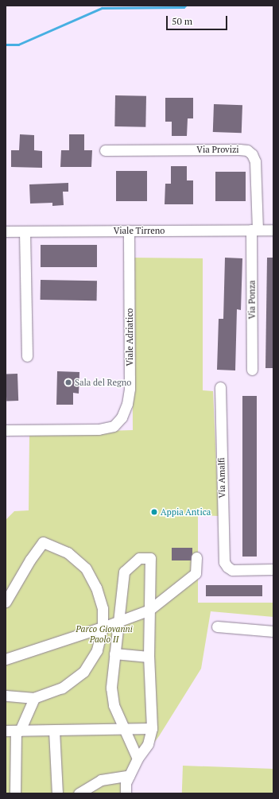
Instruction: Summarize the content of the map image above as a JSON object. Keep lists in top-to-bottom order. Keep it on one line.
{"streets":{"street":["Via Provizi","Viale Tirreno","Via Ponza","Viale Adriatico","Via Amalfi"]},"crossings":[["Via Provizi","Viale Tirreno"],["Via Provizi","Via Ponza"],["Viale Tirreno","Via Ponza"],["Viale Tirreno","Viale Adriatico"]],"parks":["Parco Giovanni Paolo II"],"places":["Sala del Regno","Appia Antica"],"scale_bar":"50 m"}
